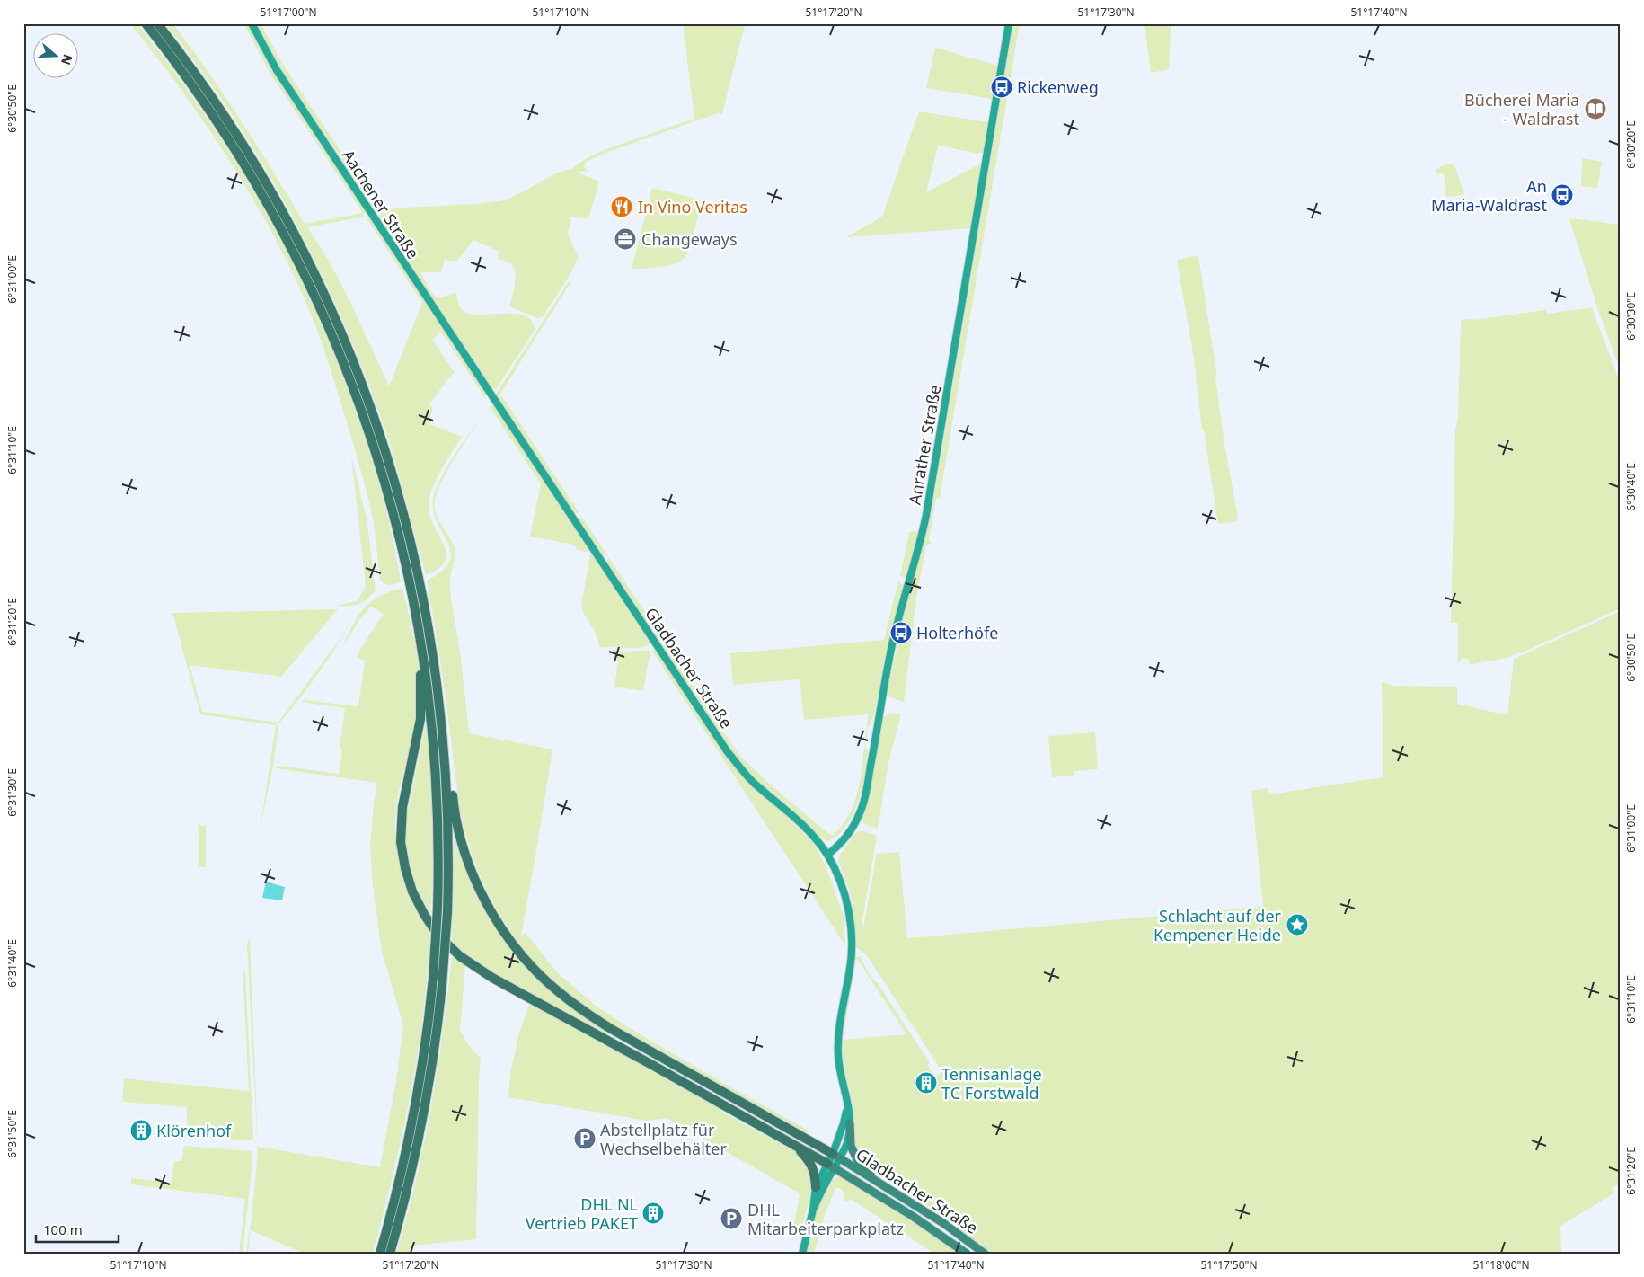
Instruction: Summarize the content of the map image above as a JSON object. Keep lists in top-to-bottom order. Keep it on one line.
{"streets":{"main road":["Aachener Straße","Anrather Straße","Gladbacher Straße"]},"crossings":[["Aachener Straße","Gladbacher Straße"],["Anrather Straße","Gladbacher Straße"]],"places":{"bus stop":["Rickenweg","An Maria-Waldrast","Holterhöfe"],"library":["Bücherei Maria - Waldrast"],"restaurant":["In Vino Veritas"],"office":["Changeways"],"place":["Schlacht auf der Kempener Heide"],"building":["Tennisanlage TC Forstwald","Klörenhof","DHL NL Vertrieb PAKET"],"parking":["Abstellplatz für Wechselbehälter","DHL Mitarbeiterparkplatz"]},"scale_bar":"100 m","north":"right","coordinates":["51°17'00\"N","51°17'10\"N","51°17'20\"N","51°17'30\"N","51°17'40\"N","6°30'50\"E","6°30'20\"E","6°31'00\"E","6°30'30\"E","6°31'10\"E","6°30'40\"E","6°31'20\"E","6°31'30\"E","6°31'40\"E","6°31'50\"E","51°17'50\"N","51°18'00\"N"]}
